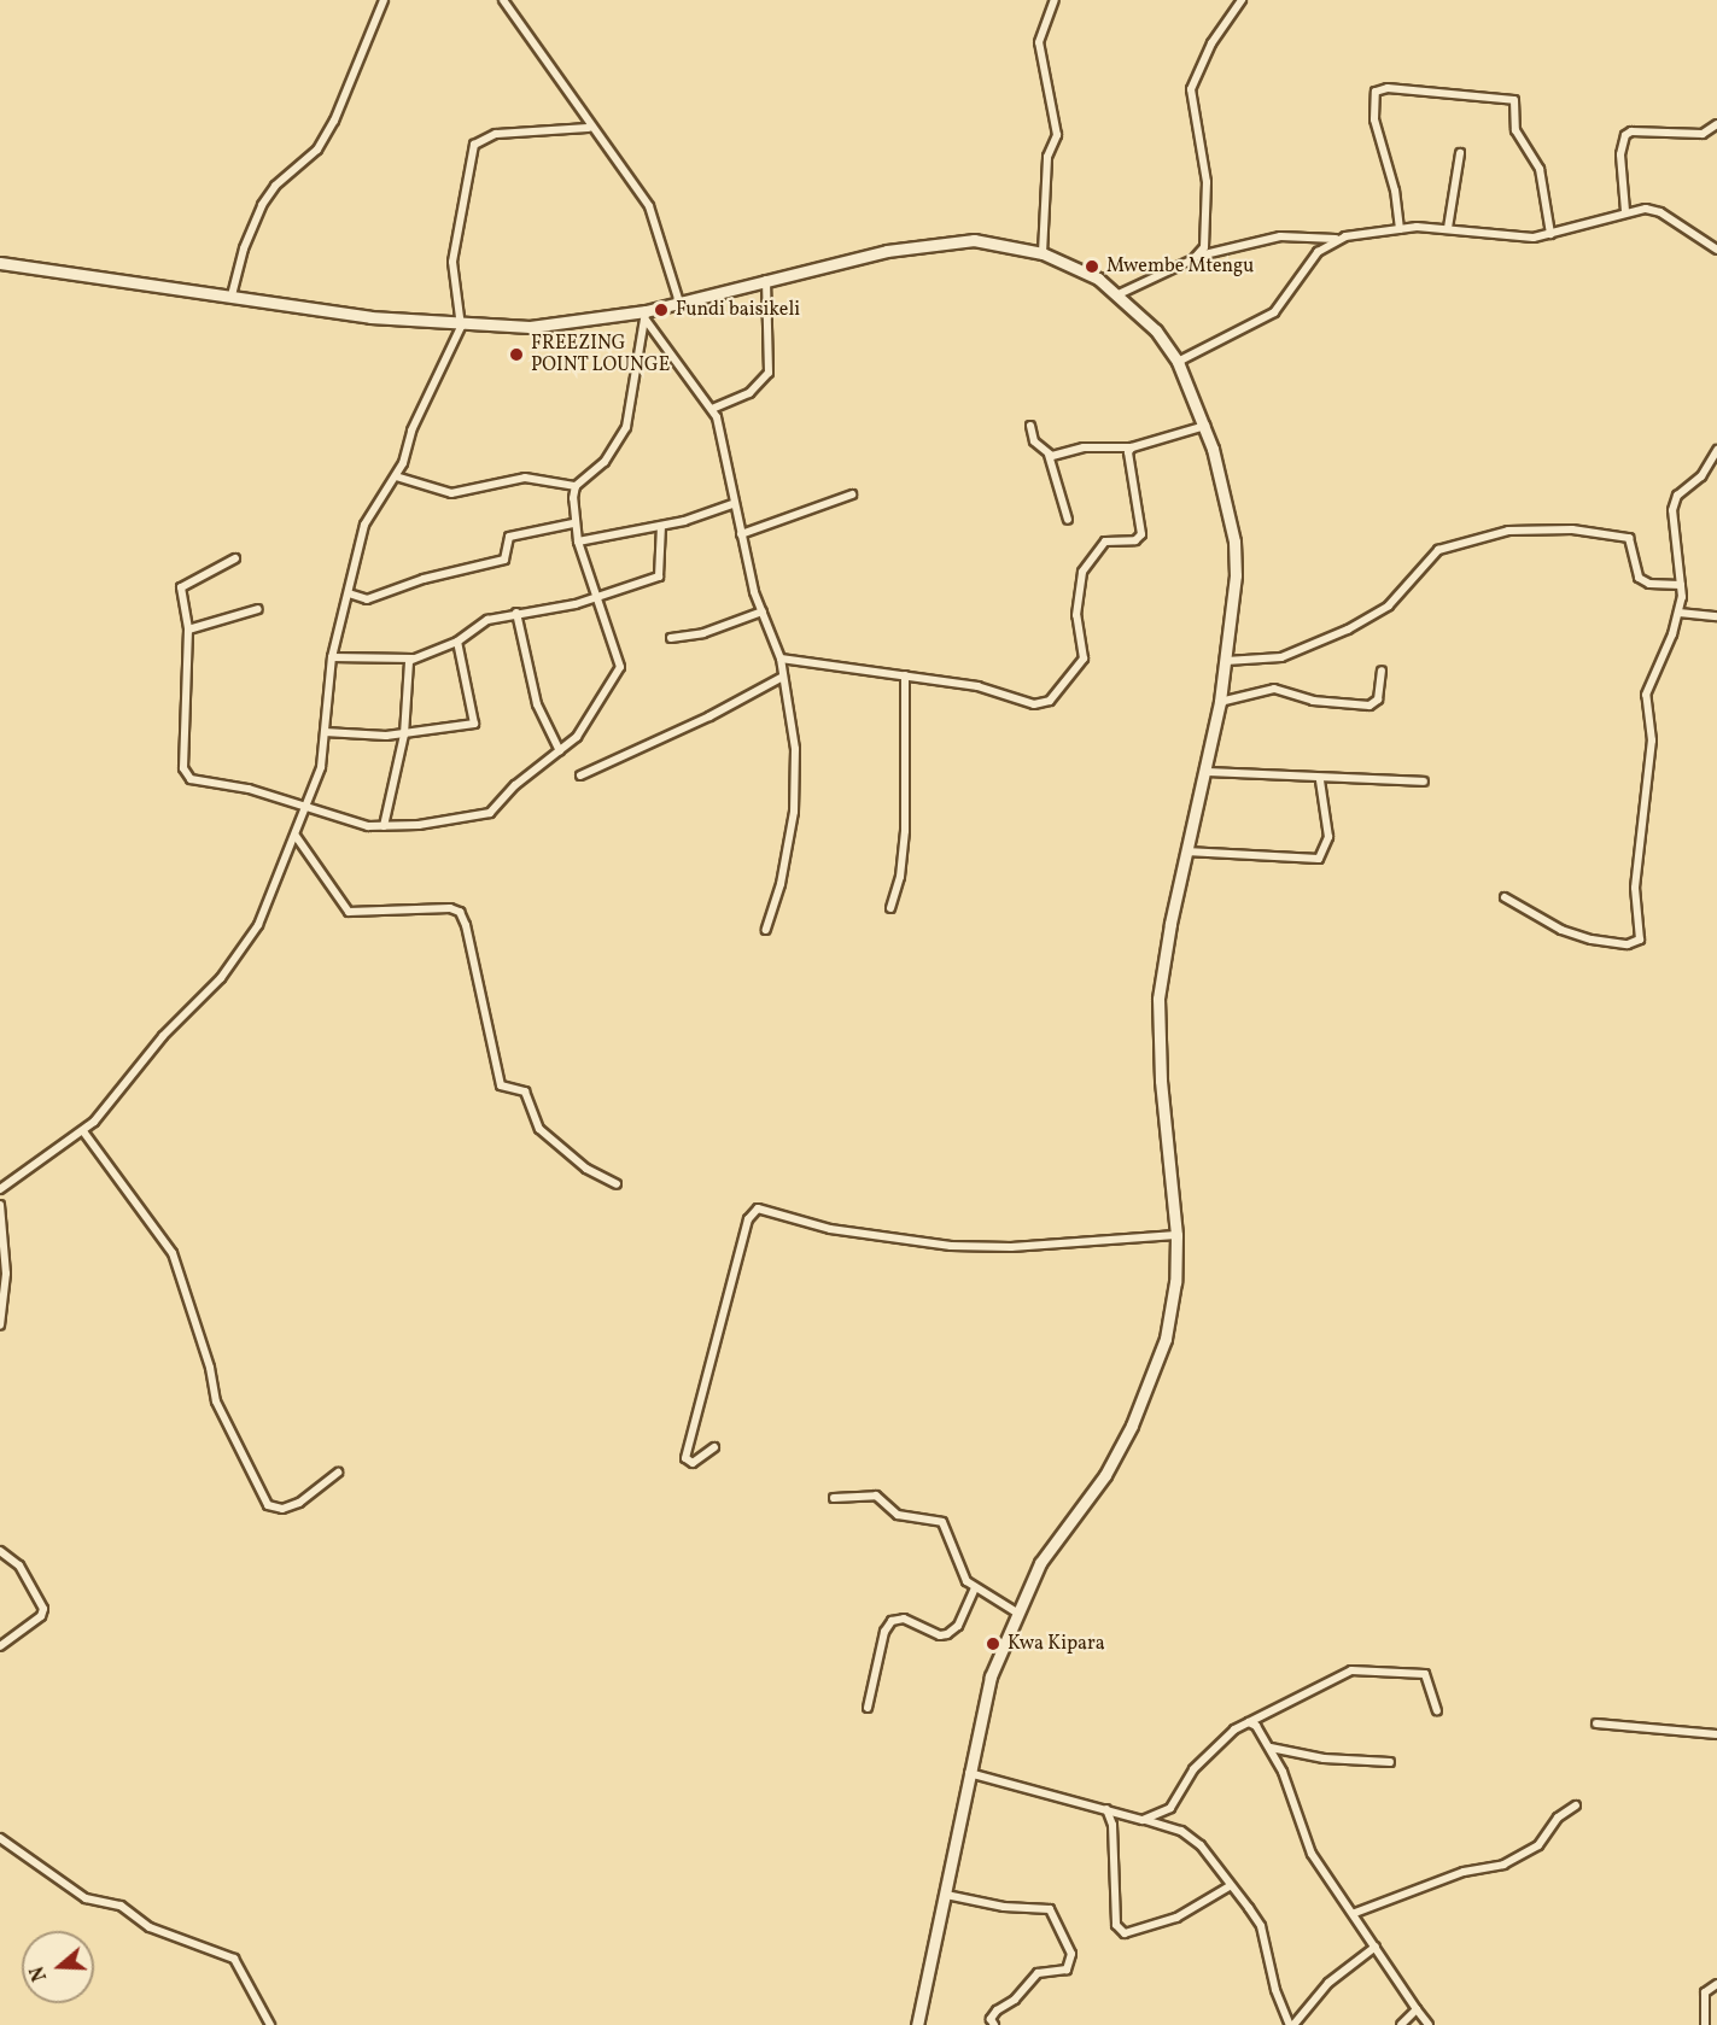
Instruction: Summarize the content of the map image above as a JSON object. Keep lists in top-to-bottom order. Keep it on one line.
{"places":["Mwembe Mtengu","Fundi baisikeli","FREEZING POINT LOUNGE","Kwa Kipara"],"north":"left"}
